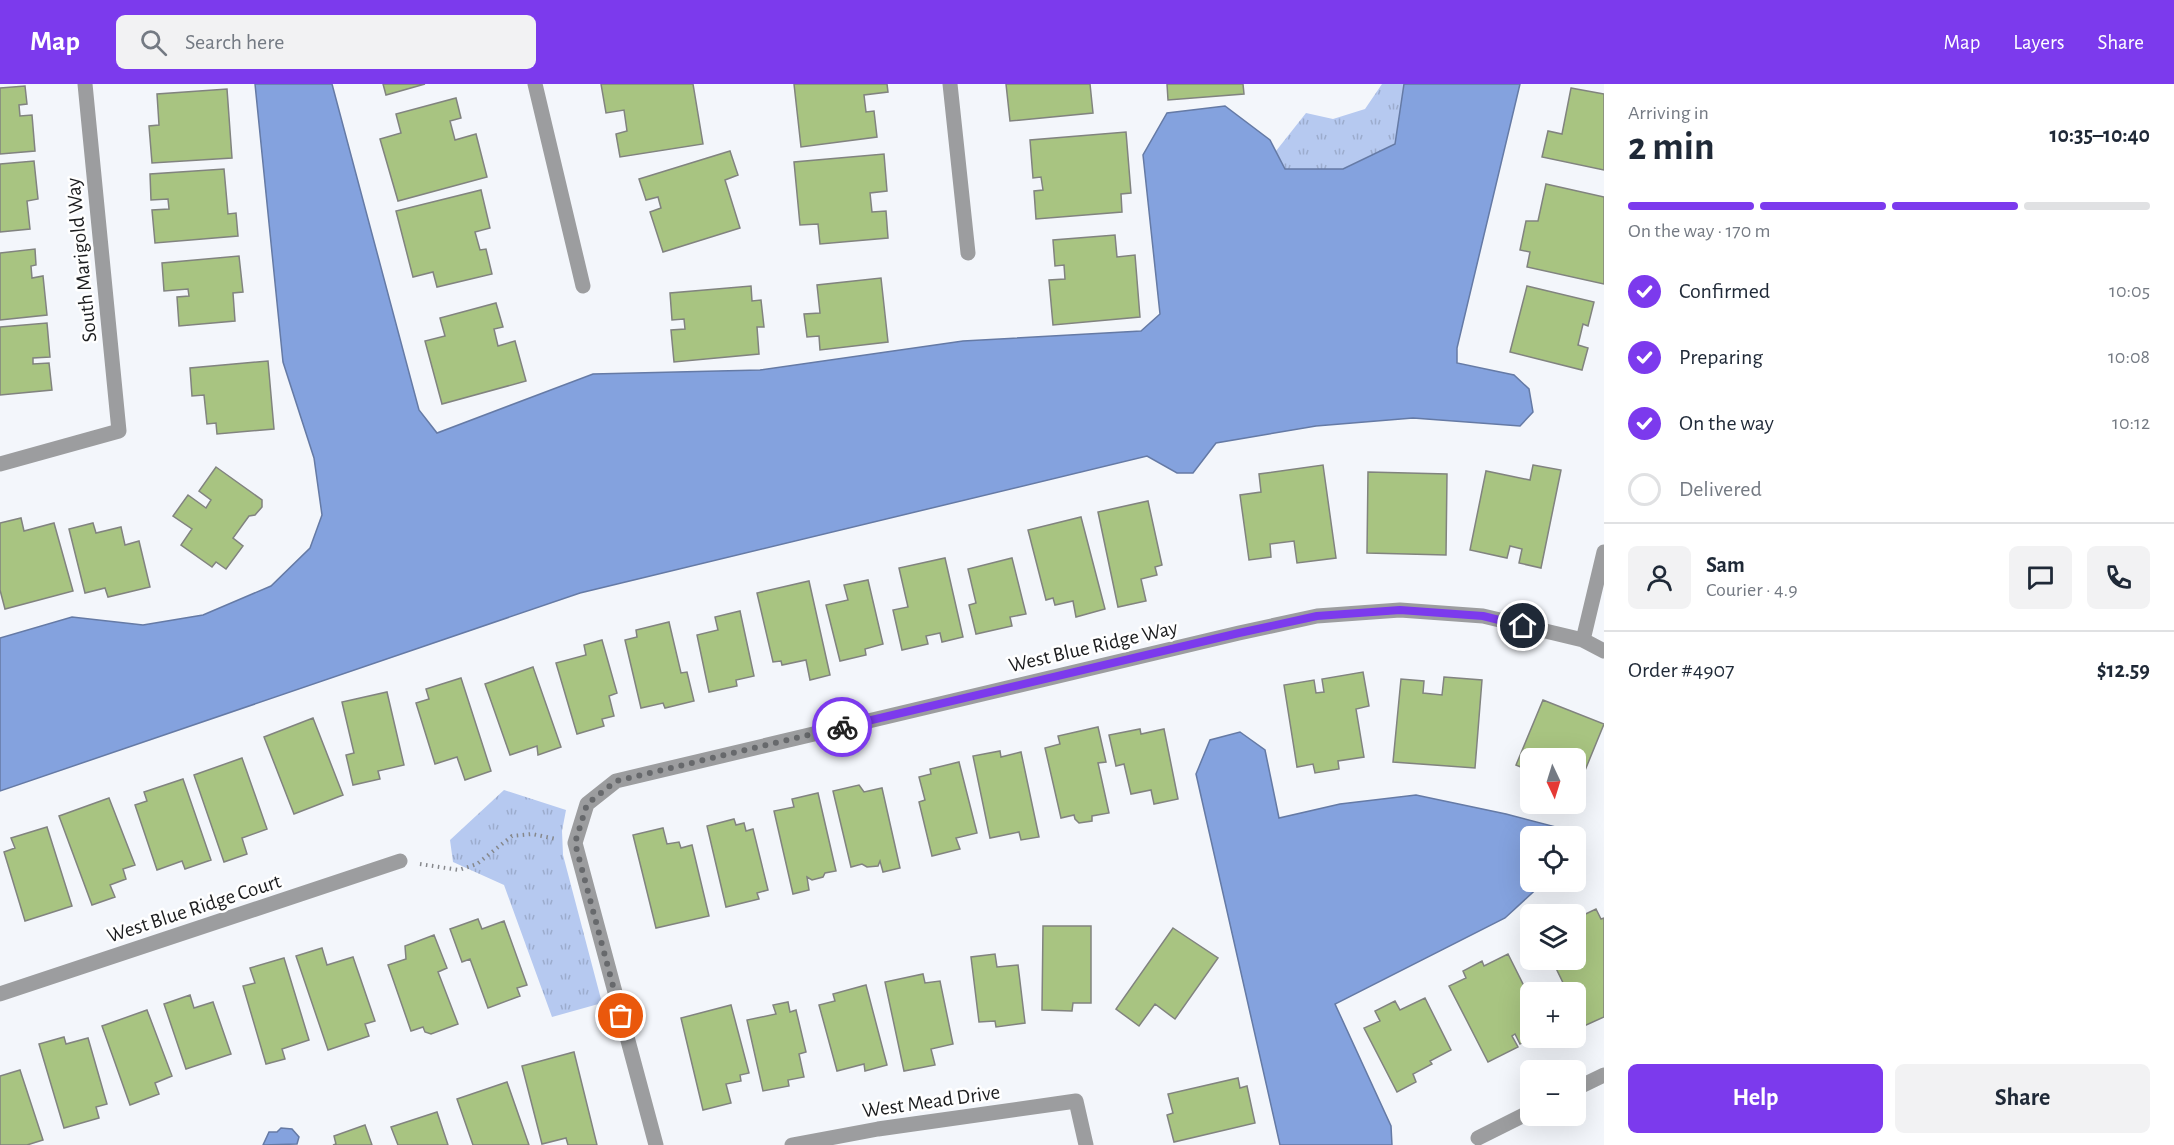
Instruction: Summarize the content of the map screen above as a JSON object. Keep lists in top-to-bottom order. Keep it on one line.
{"streets":{"street":["South Marigold Way","West Blue Ridge Way","West Blue Ridge Court","West Mead Drive"]},"north":"bottom","page":{"header":"Map","search":"Search here","nav":["Map","Layers","Share"],"heading":["2 min","Arriving in","10:35–10:40"],"panel":["Sam","Courier · 4.9","Order #4907","$12.59"],"bar":"On the way · 170 m","list":[["Confirmed","10:05"],["Preparing","10:08"],["On the way","10:12"],"Delivered"],"map_buttons":["+","−"],"buttons":["Help","Share"]}}
